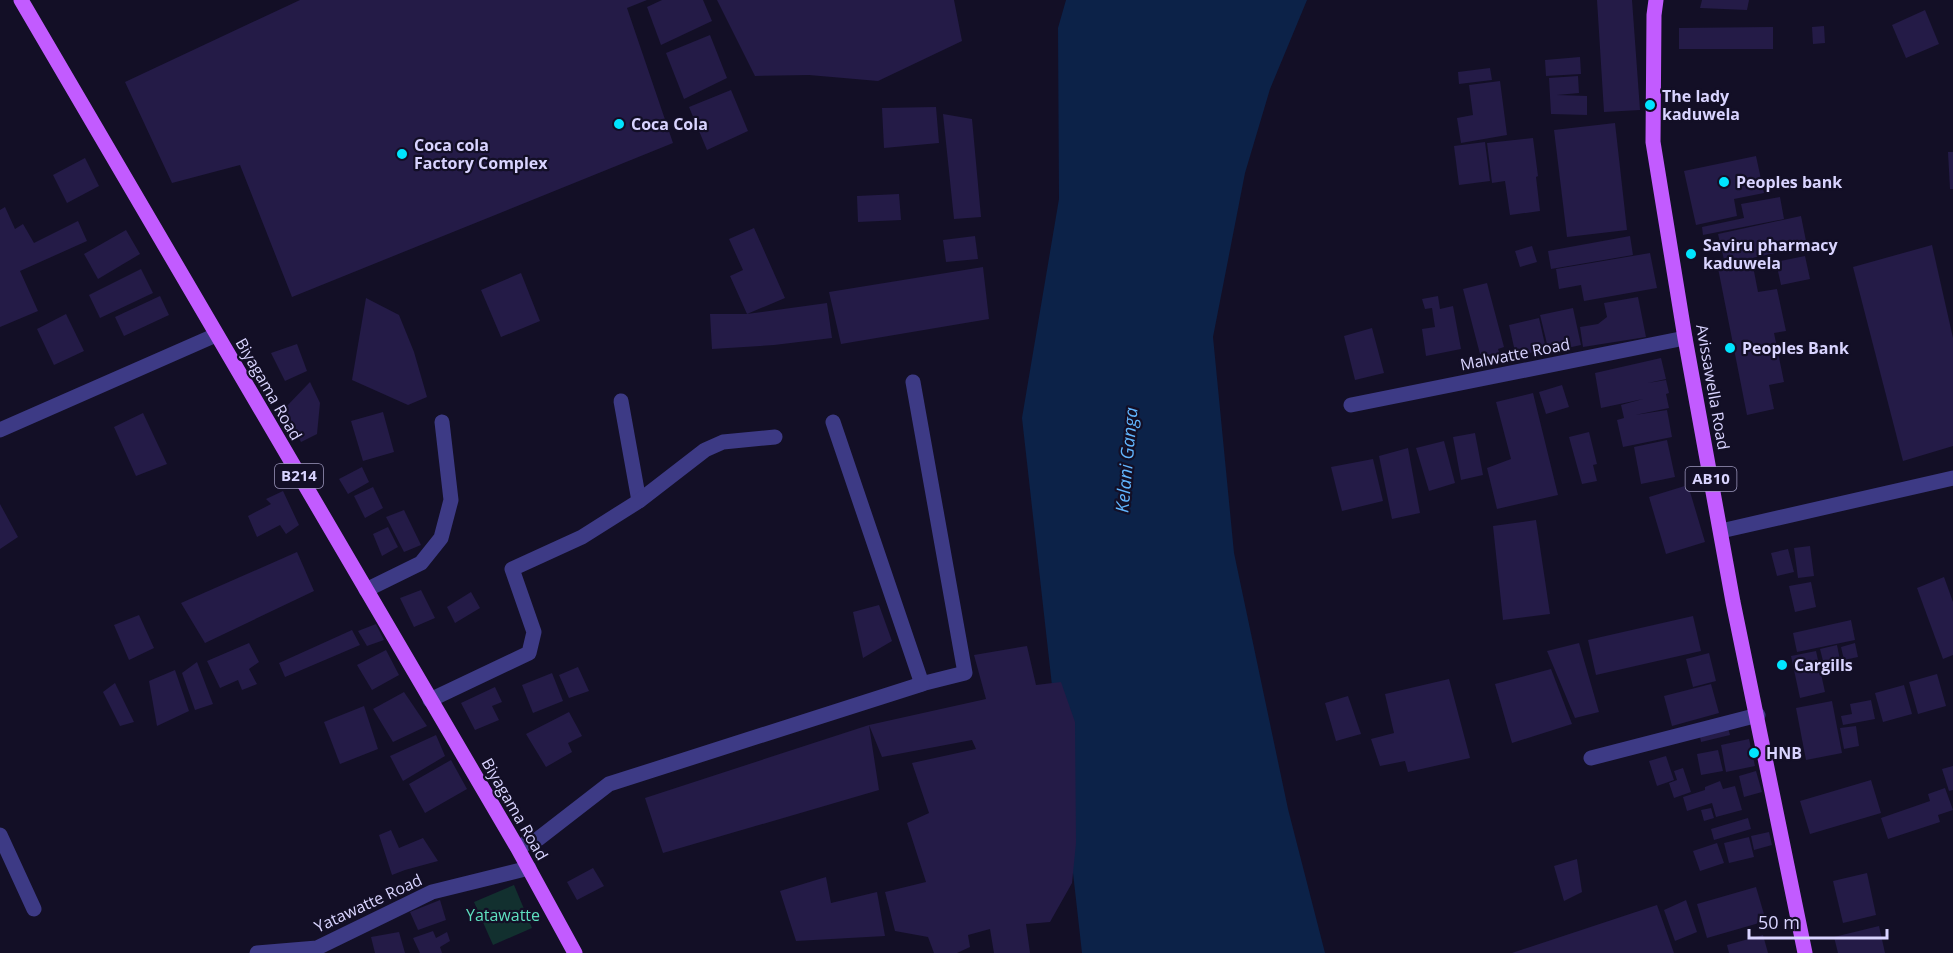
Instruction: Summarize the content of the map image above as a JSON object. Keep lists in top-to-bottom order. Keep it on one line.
{"streets":{"main road":["Avissawella Road","Biyagama Road","B214","AB10"],"street":["Malwatte Road","Yatawatte Road"]},"crossings":[["Malwatte Road","Avissawella Road"],["Biyagama Road","Yatawatte Road"]],"water":["Kelani Ganga"],"parks":["Yatawatte"],"places":["The lady kaduwela","Coca Cola","Coca cola Factory Complex","Peoples bank","Saviru pharmacy kaduwela","Peoples Bank","Cargills","HNB"],"scale_bar":"50 m"}
